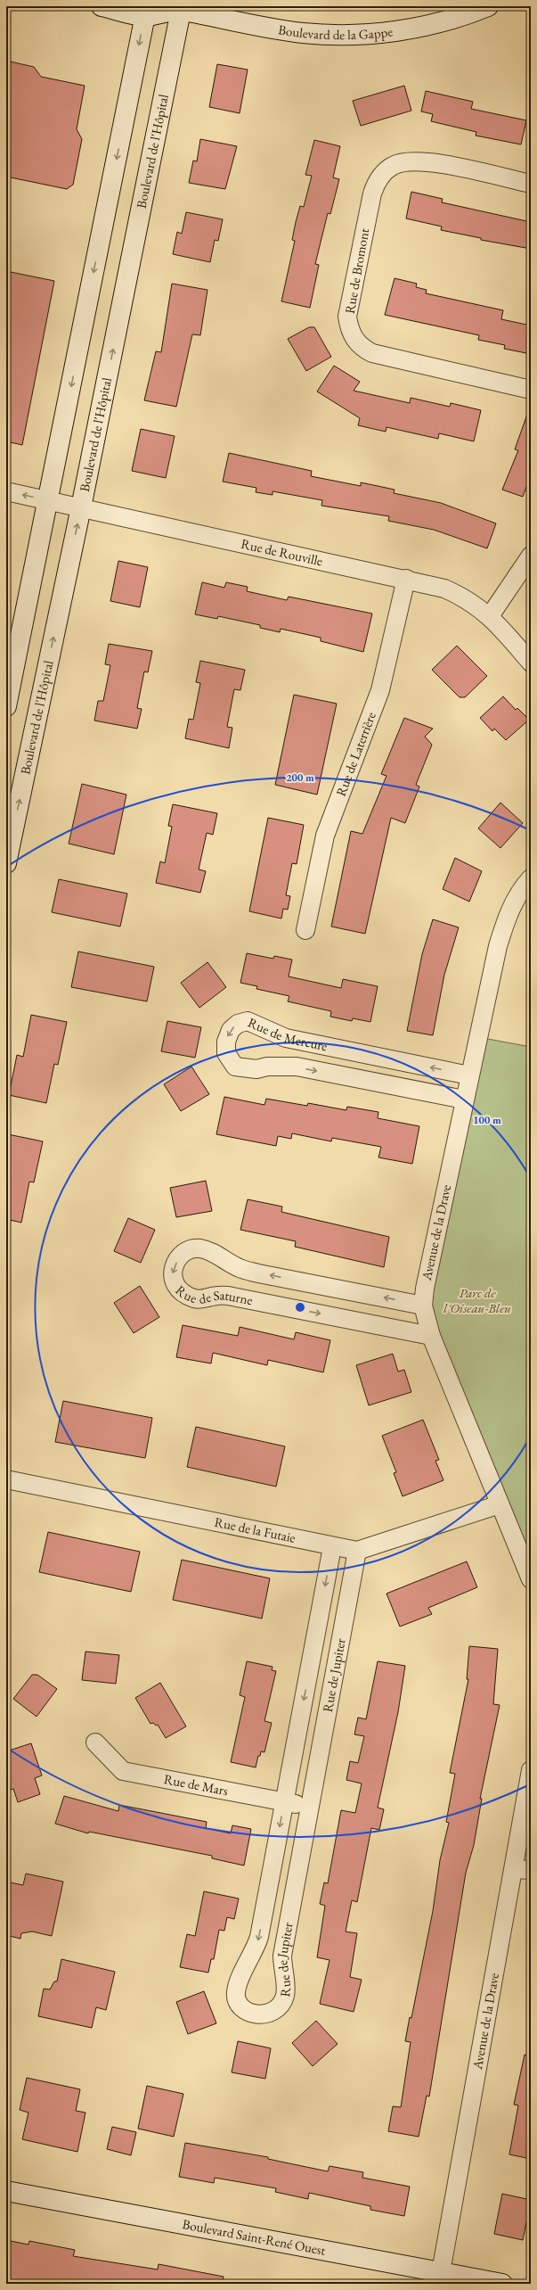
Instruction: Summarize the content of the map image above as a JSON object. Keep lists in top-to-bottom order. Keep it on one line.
{"streets":{"main road":["Boulevard de la Gappe","Boulevard de l'Hôpital","Boulevard Saint-René Ouest"],"street":["Rue de Bromont","Rue de Rouville","Rue de Laterrière","Rue de Mercure","Avenue de la Drave","Rue de Saturne","Rue de la Futaie","Rue de Jupiter","Rue de Mars"]},"crossings":[["Boulevard de la Gappe","Boulevard de l'Hôpital"],["Boulevard de l'Hôpital","Rue de Rouville"],["Rue de Rouville","Rue de Laterrière"],["Rue de Mercure","Avenue de la Drave"],["Avenue de la Drave","Rue de Saturne"],["Avenue de la Drave","Rue de la Futaie"],["Avenue de la Drave","Boulevard Saint-René Ouest"],["Rue de la Futaie","Rue de Jupiter"],["Rue de Jupiter","Rue de Mars"]],"parks":["Parc de l'Oiseau-Bleu"],"rings":["200 m","100 m"]}
